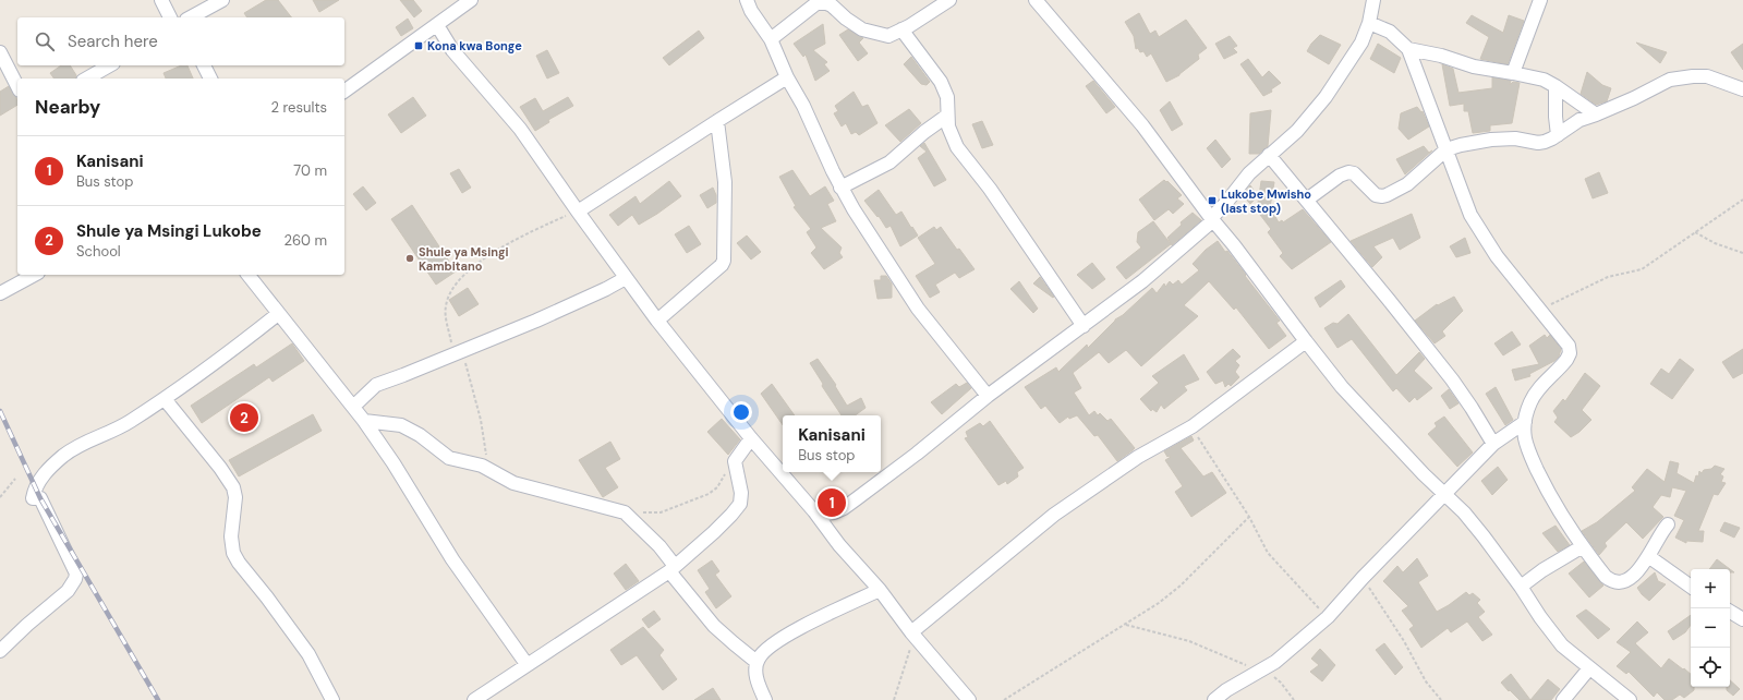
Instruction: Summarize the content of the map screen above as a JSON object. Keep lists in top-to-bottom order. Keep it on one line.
{"places":{"transit":["Kona kwa Bonge","Lukobe Mwisho (last stop)"],"other":["Shule ya Msingi Kambitano"]},"page":{"search":"Search here","heading":["Nearby","2 results"],"list":[{"mark":"1","name":"Kanisani","note":"Bus stop","value":"70 m"},{"mark":"2","name":"Shule ya Msingi Lukobe","note":"School","value":"260 m"}],"pins":["2","1"],"popup":["Kanisani","Bus stop"],"map_buttons":["+","−"]}}
